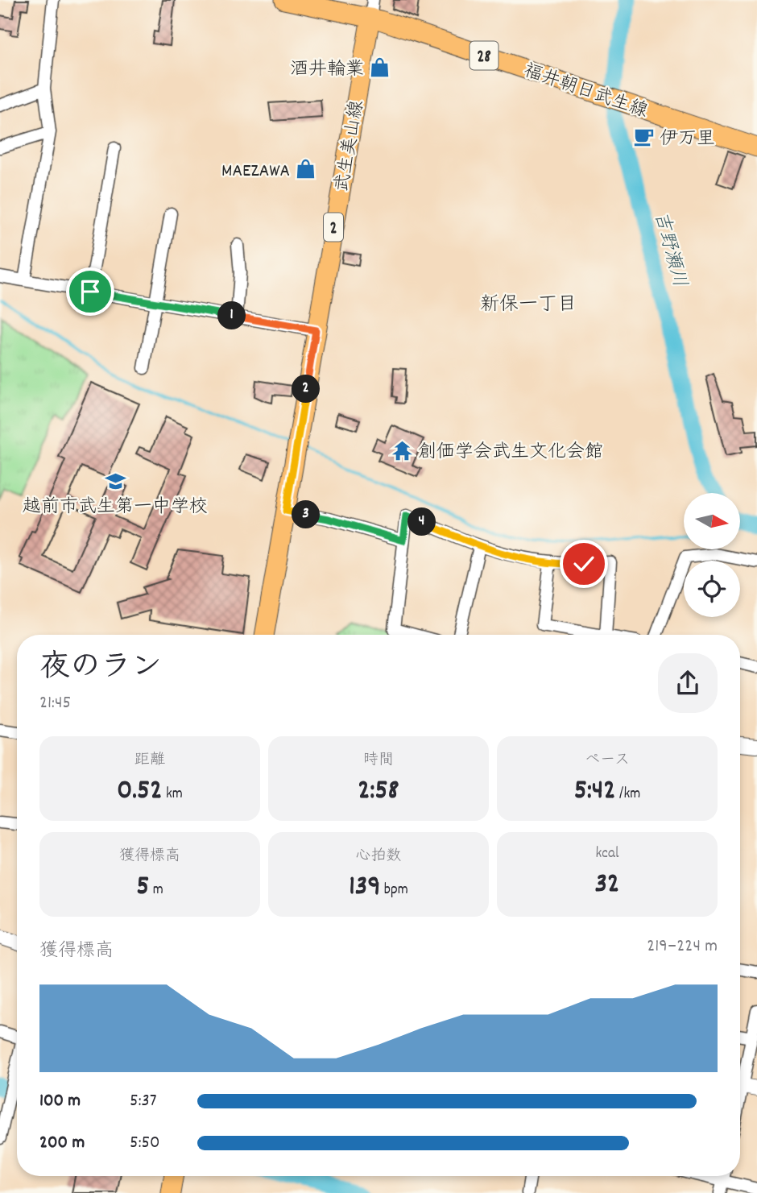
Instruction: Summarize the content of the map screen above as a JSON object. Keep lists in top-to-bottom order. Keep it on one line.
{"streets":{"main road":["28","福井朝日武生線","武生美山線","2"]},"crossings":[["福井朝日武生線","武生美山線"]],"districts":["新保一丁目"],"water":["吉野瀬川"],"places":{"shop":["酒井輪業","MAEZAWA"],"cafe":["伊万里"],"temple":["創価学会武生文化会館"],"school or university":["越前市武生第一中学校"]},"north":"right","page":{"pins":["1","2","3","4"],"heading":["夜のラン","21:45"],"stats":[["距離","0.52 km"],["時間","2:58"],["ペース","5:42 /km"],["獲得標高","5 m"],["心拍数","139 bpm"],["kcal","32"]],"chart":["獲得標高","219–224 m"],"list":[{"name":"100 m","note":"5:37"},{"name":"200 m","note":"5:50"}]}}
